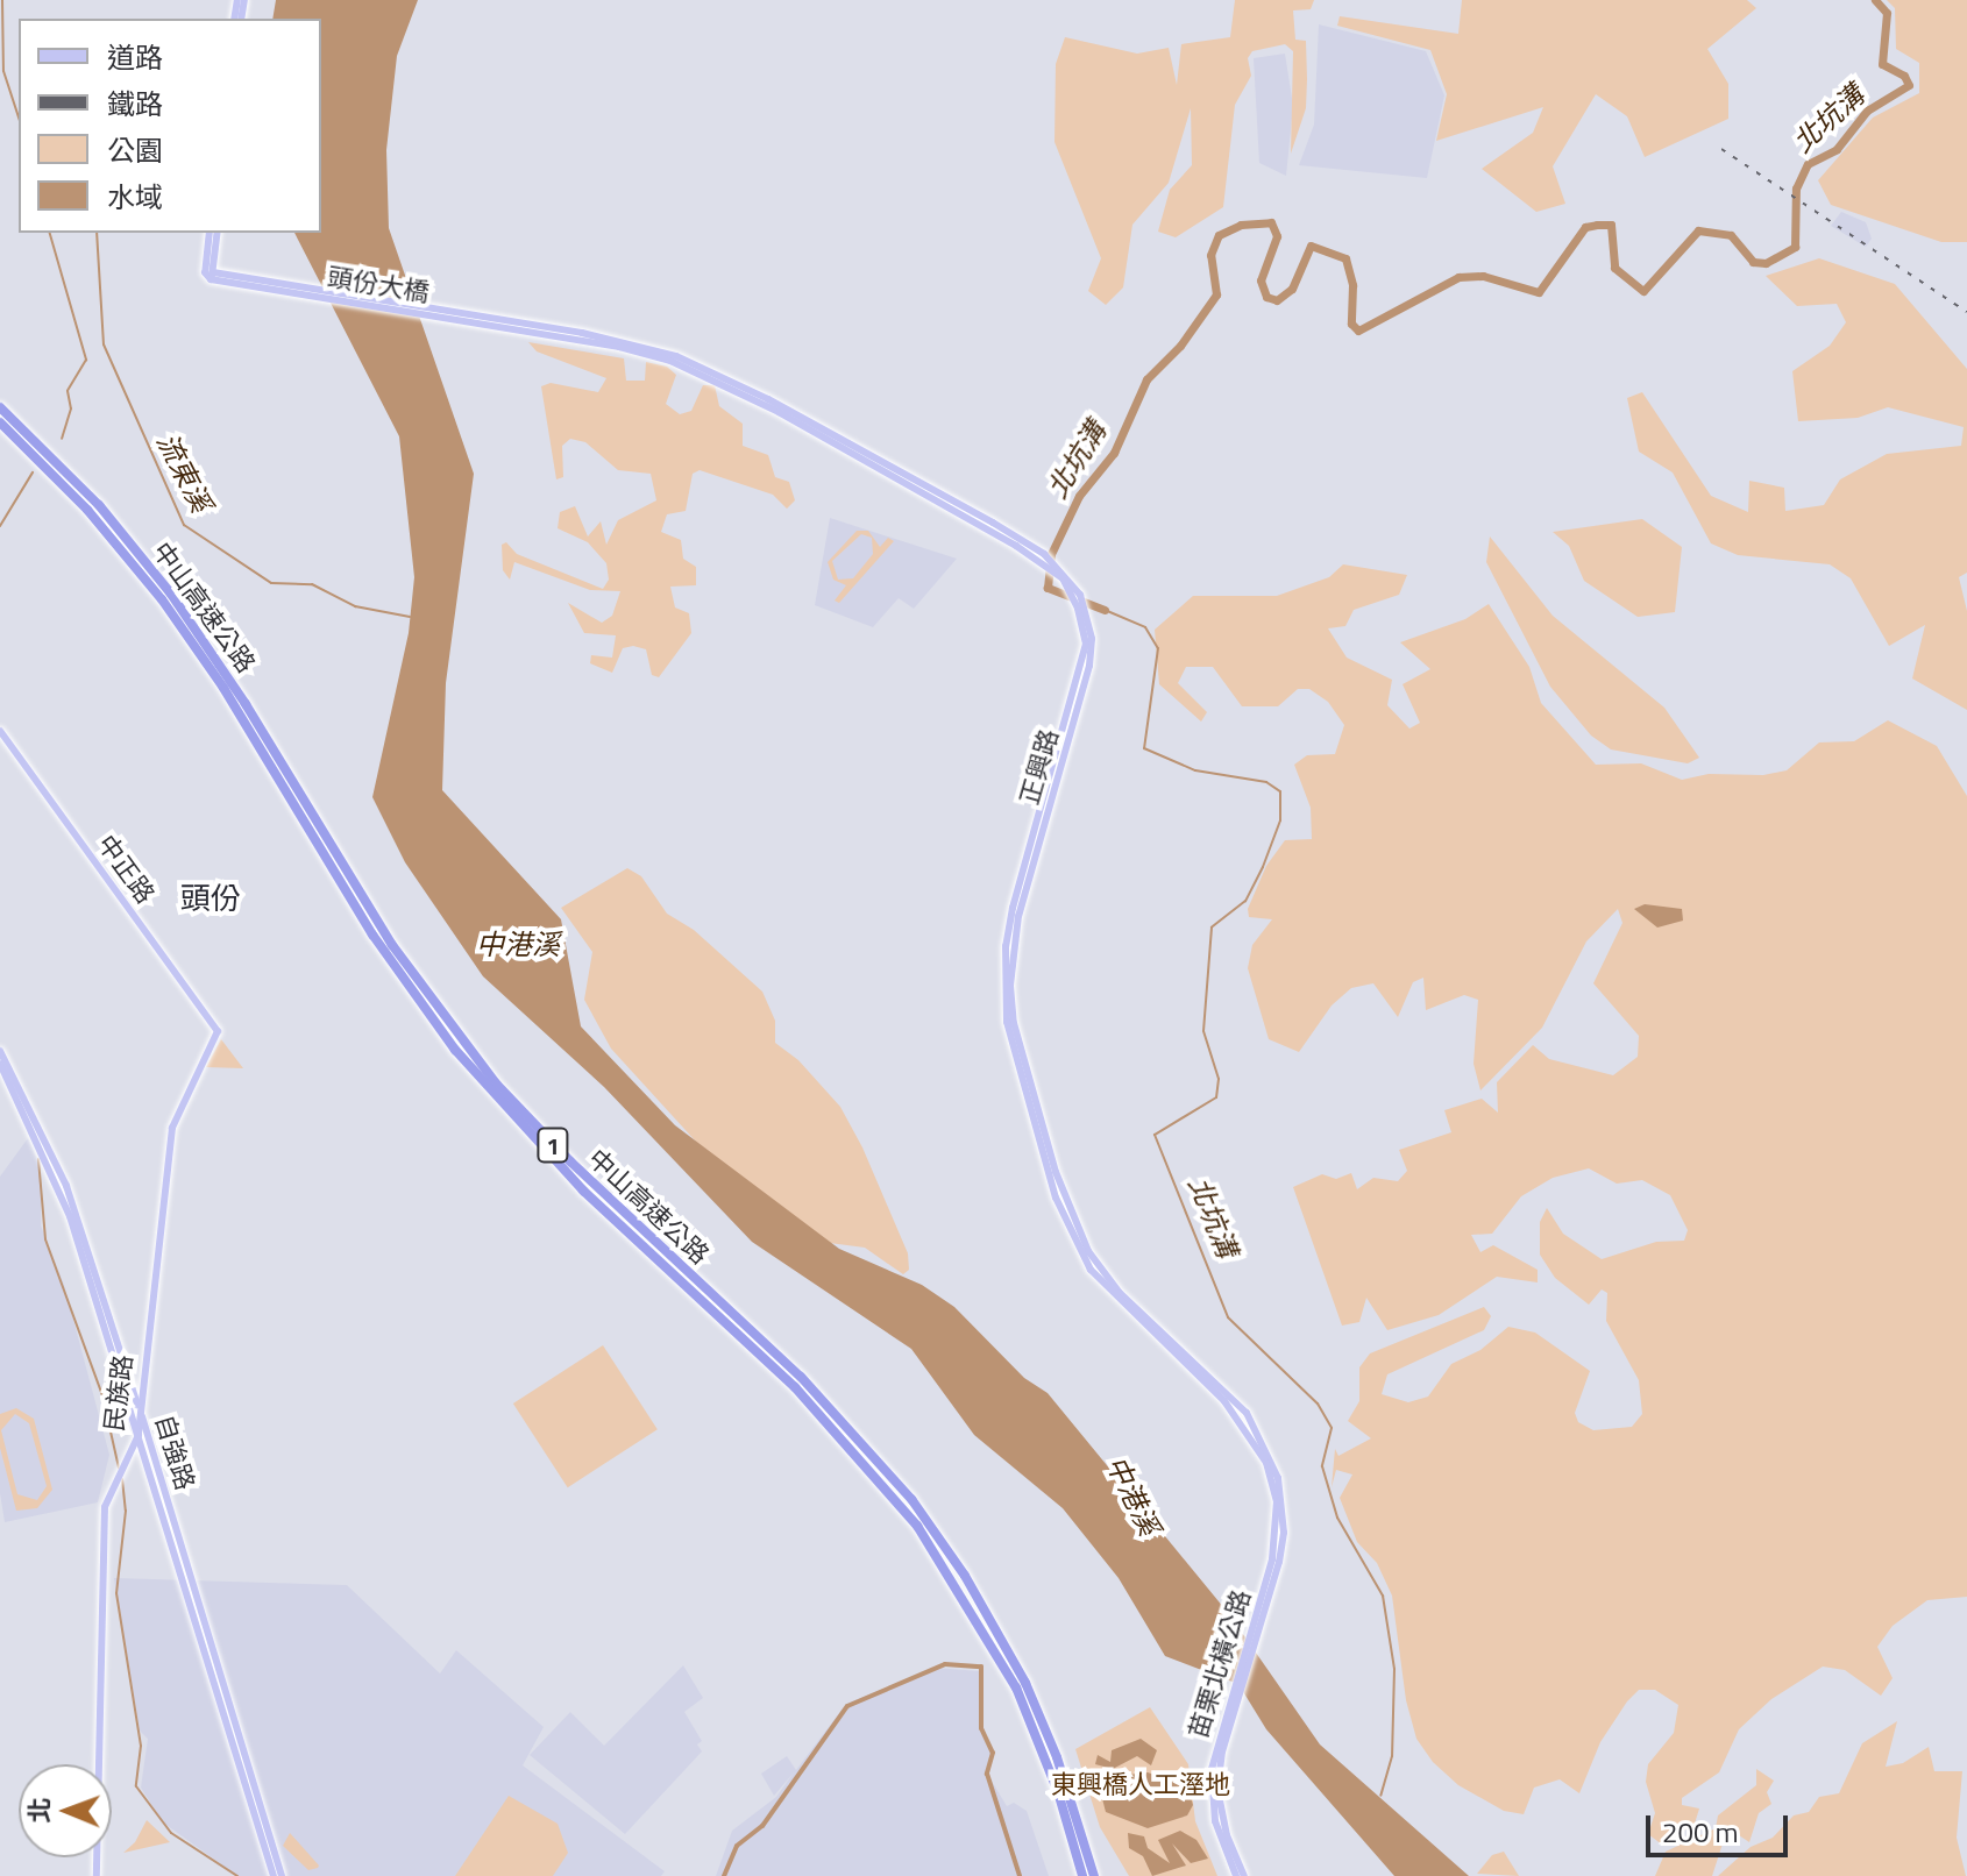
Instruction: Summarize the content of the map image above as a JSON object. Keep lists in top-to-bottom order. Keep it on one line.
{"streets":{"highway":["中山高速公路","1"],"main road":["頭份大橋","正興路","中正路","民族路","自強路","苗栗北橫公路"]},"crossings":[["頭份大橋","正興路"],["正興路","苗栗北橫公路"],["中正路","民族路"],["民族路","自強路"]],"districts":["頭份"],"water":["北坑溝","流東溪","中港溪"],"parks":["東興橋人工溼地"],"legend":["道路","鐵路","公園","水域"],"scale_bar":"200 m","north":"left"}
